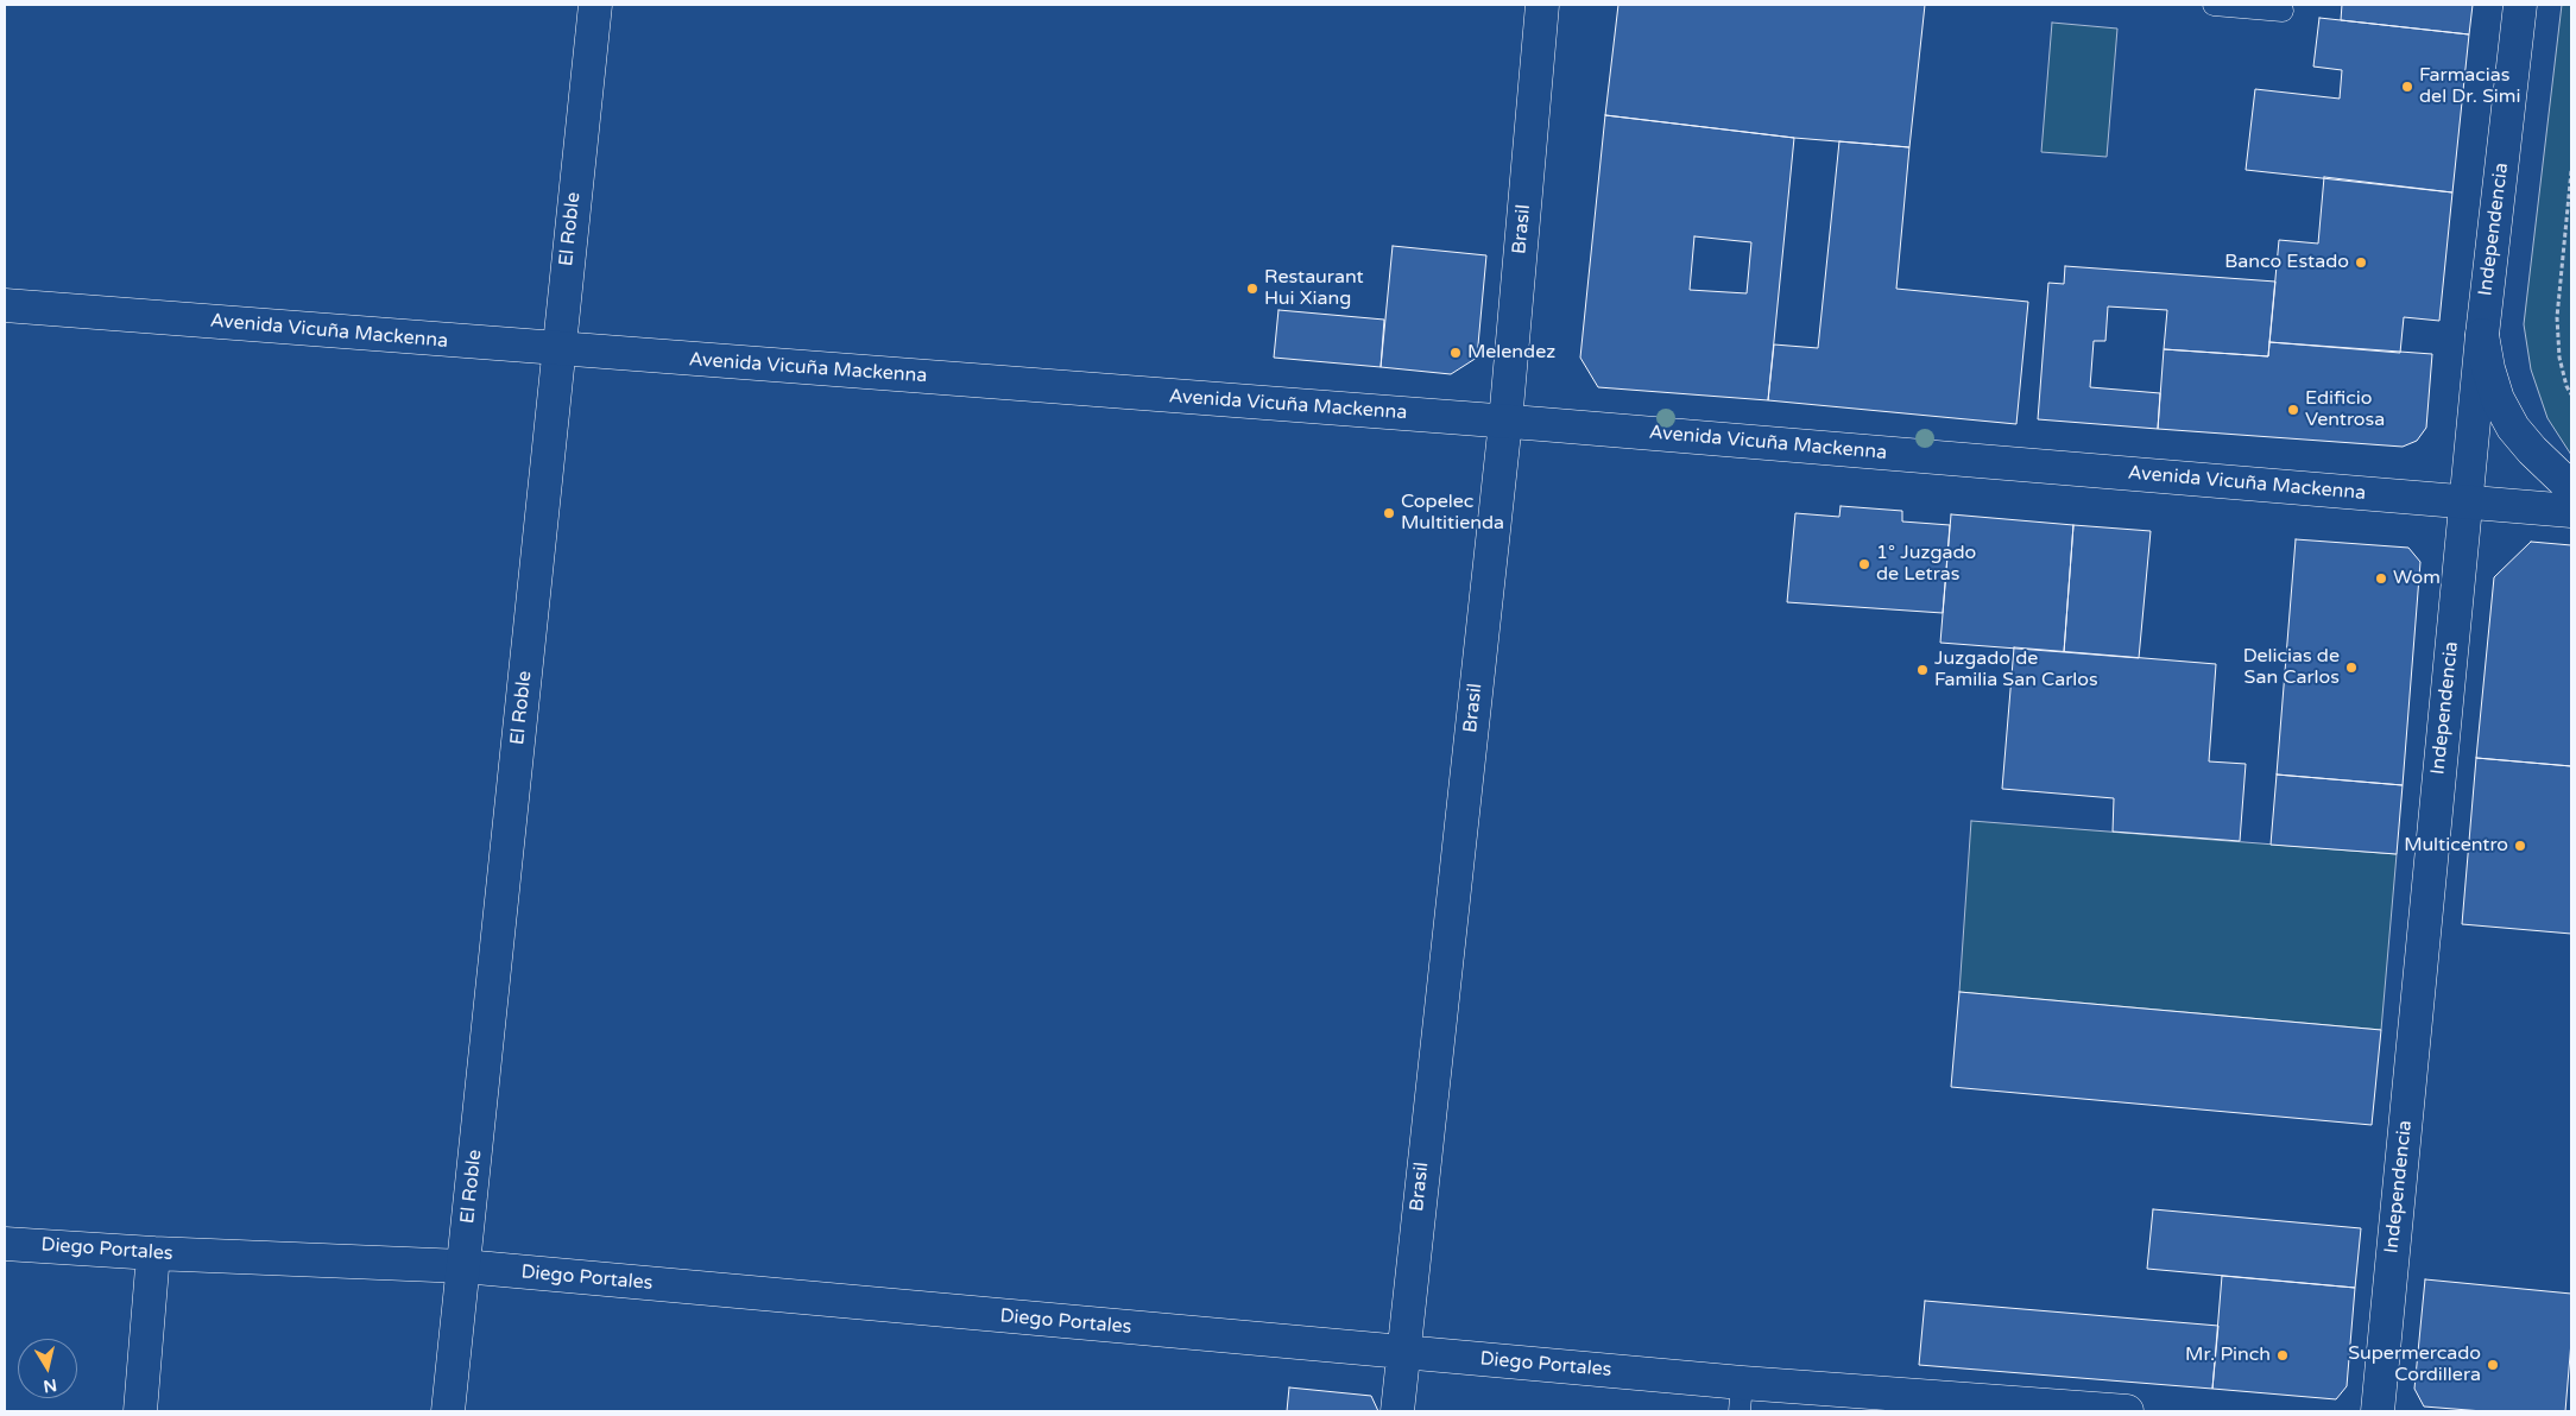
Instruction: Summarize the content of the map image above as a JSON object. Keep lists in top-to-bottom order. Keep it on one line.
{"streets":{"street":["El Roble","Brasil","Independencia","Avenida Vicuña Mackenna","Diego Portales"]},"crossings":[["El Roble","Avenida Vicuña Mackenna"],["El Roble","Diego Portales"],["Brasil","Avenida Vicuña Mackenna"],["Brasil","Diego Portales"],["Independencia","Avenida Vicuña Mackenna"]],"places":["Farmacias del Dr. Simi","Banco Estado","Restaurant Hui Xiang","Melendez","Edificio Ventrosa","Copelec Multitienda","1° Juzgado de Letras","Wom","Delicias de San Carlos","Juzgado de Familia San Carlos","Multicentro","Mr. Pinch","Supermercado Cordillera"],"north":"bottom"}
